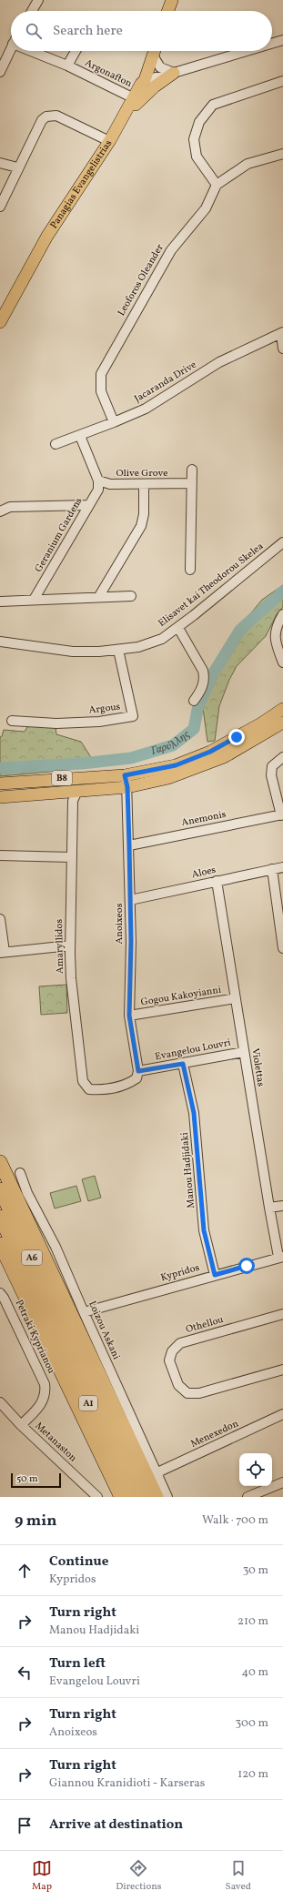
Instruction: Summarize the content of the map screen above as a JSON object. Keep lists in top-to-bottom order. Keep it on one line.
{"streets":{"highway":["A6","A1"],"main road":["Panagias Evangelistrias","B8"],"street":["Argonafton","Leoforos Oleander","Jacaranda Drive","Olive Grove","Geranium Gardens","Elisavet kai Theodorou Skelea","Argous","Anemonis","Aloes","Anoixeos","Amaryllidos","Gogou Kakoyianni","Evangelou Louvri","Violettas","Manou Hadjidaki","Kypridos","Othellou","Loizou Askani","Petraki Kyprianou","Menexedon","Metanaston"]},"crossings":[["Argonafton","Panagias Evangelistrias"],["Leoforos Oleander","Jacaranda Drive"],["Olive Grove","Geranium Gardens"],["Elisavet kai Theodorou Skelea","Argous"],["B8","Anoixeos"],["B8","Amaryllidos"],["Anemonis","Anoixeos"],["Aloes","Anoixeos"],["Aloes","Violettas"],["Anoixeos","Amaryllidos"],["Anoixeos","Gogou Kakoyianni"],["Anoixeos","Evangelou Louvri"],["Amaryllidos","Evangelou Louvri"],["Gogou Kakoyianni","Violettas"],["Evangelou Louvri","Violettas"],["Evangelou Louvri","Manou Hadjidaki"],["Violettas","Kypridos"],["Manou Hadjidaki","Kypridos"],["A6","A1"],["Kypridos","Loizou Askani"],["Loizou Askani","Menexedon"],["Petraki Kyprianou","Metanaston"]],"water":["Γαρύλλης"],"scale_bar":"50 m","page":{"search":"Search here","scale":"50 m","heading":["9 min","Walk · 700 m"],"list":[["Continue","Kypridos","30 m"],["Turn right","Manou Hadjidaki","210 m"],["Turn left","Evangelou Louvri","40 m"],["Turn right","Anoixeos","300 m"],["Turn right","Giannou Kranidioti - Karseras","120 m"],"Arrive at destination"],"nav":["Map","Directions","Saved"]}}
